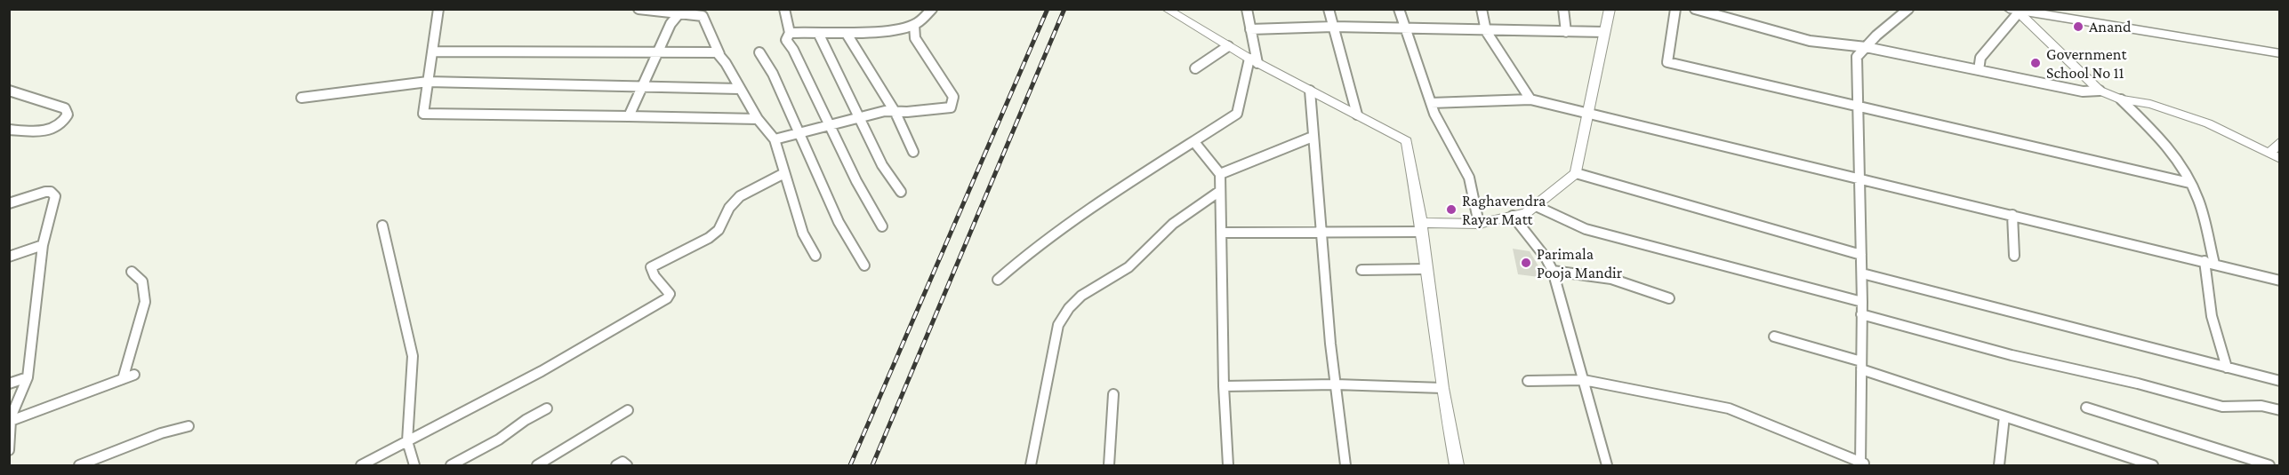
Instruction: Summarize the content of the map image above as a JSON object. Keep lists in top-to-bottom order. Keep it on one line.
{"places":["Anand","Government School No 11","Raghavendra Rayar Matt","Parimala Pooja Mandir"]}
